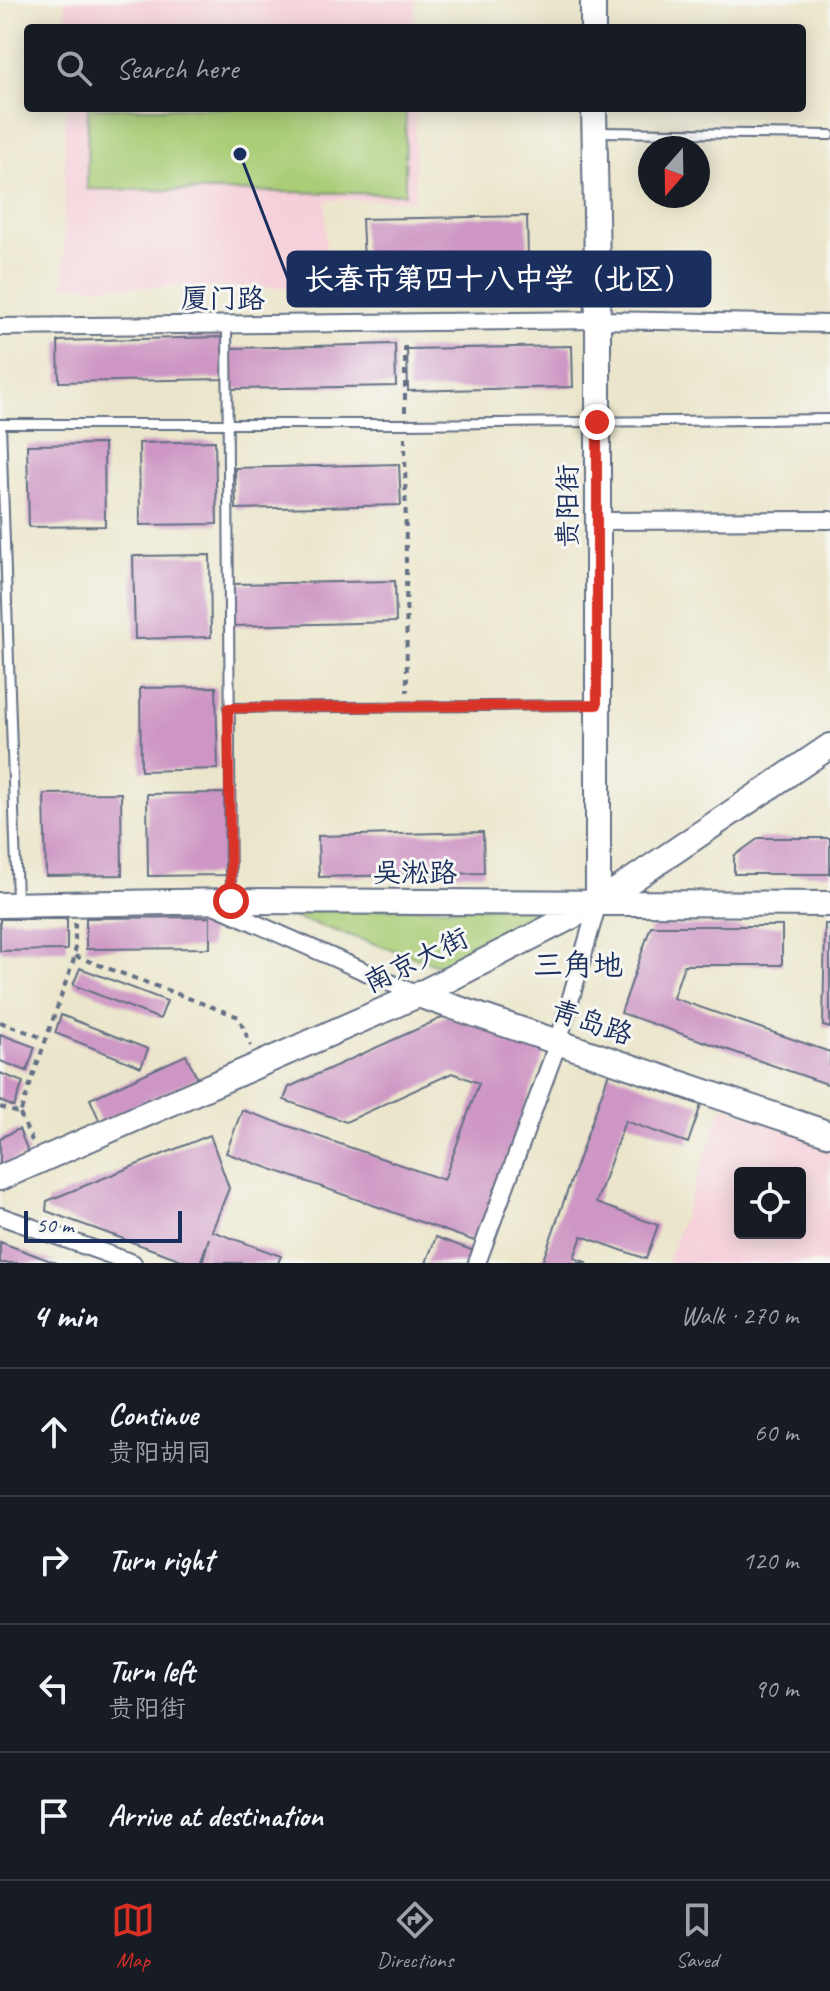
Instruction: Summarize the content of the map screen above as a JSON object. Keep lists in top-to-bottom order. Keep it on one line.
{"streets":{"street":["厦门路","贵阳街","吴淞路","南京大街","青岛路"]},"crossings":[["厦门路","贵阳街"],["贵阳街","吴淞路"],["贵阳街","南京大街"],["吴淞路","南京大街"],["吴淞路","青岛路"],["南京大街","青岛路"]],"districts":["三角地"],"places":["长春市第四十八中学（北区）"],"scale_bar":"50 m","north":"bottom","page":{"search":"Search here","scale":"50 m","heading":["4 min","Walk · 270 m"],"list":[["Continue","贵阳胡同","60 m"],["Turn right","120 m"],["Turn left","贵阳街","90 m"],"Arrive at destination"],"nav":["Map","Directions","Saved"]}}
